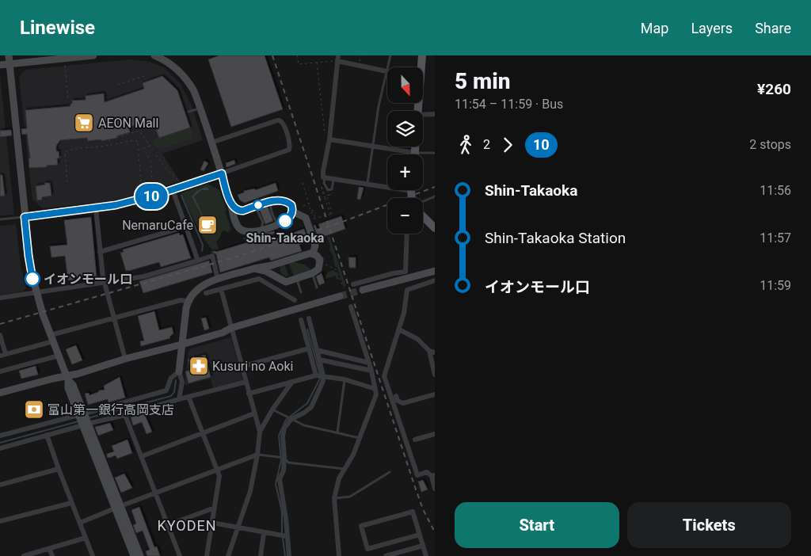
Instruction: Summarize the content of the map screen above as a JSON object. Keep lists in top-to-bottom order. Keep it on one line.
{"districts":["KYODEN"],"places":{"supermarket":["AEON Mall"],"other":["Shin-Takaoka","イオンモール口"],"cafe":["NemaruCafe"],"pharmacy":["Kusuri no Aoki"],"bank":["富山第一銀行高岡支店"]},"lines":["bus line 10"],"north":"bottom","page":{"header":"Linewise","nav":["Map","Layers","Share"],"on_map":"10","heading":["5 min","11:54 – 11:59 · Bus","¥260"],"map_buttons":["+","−"],"legs":["2","10","2 stops"],"list":[{"name":"Shin-Takaoka","value":"11:56"},{"name":"Shin-Takaoka Station","value":"11:57"},{"name":"イオンモール口","value":"11:59"}],"buttons":["Start","Tickets"]}}
